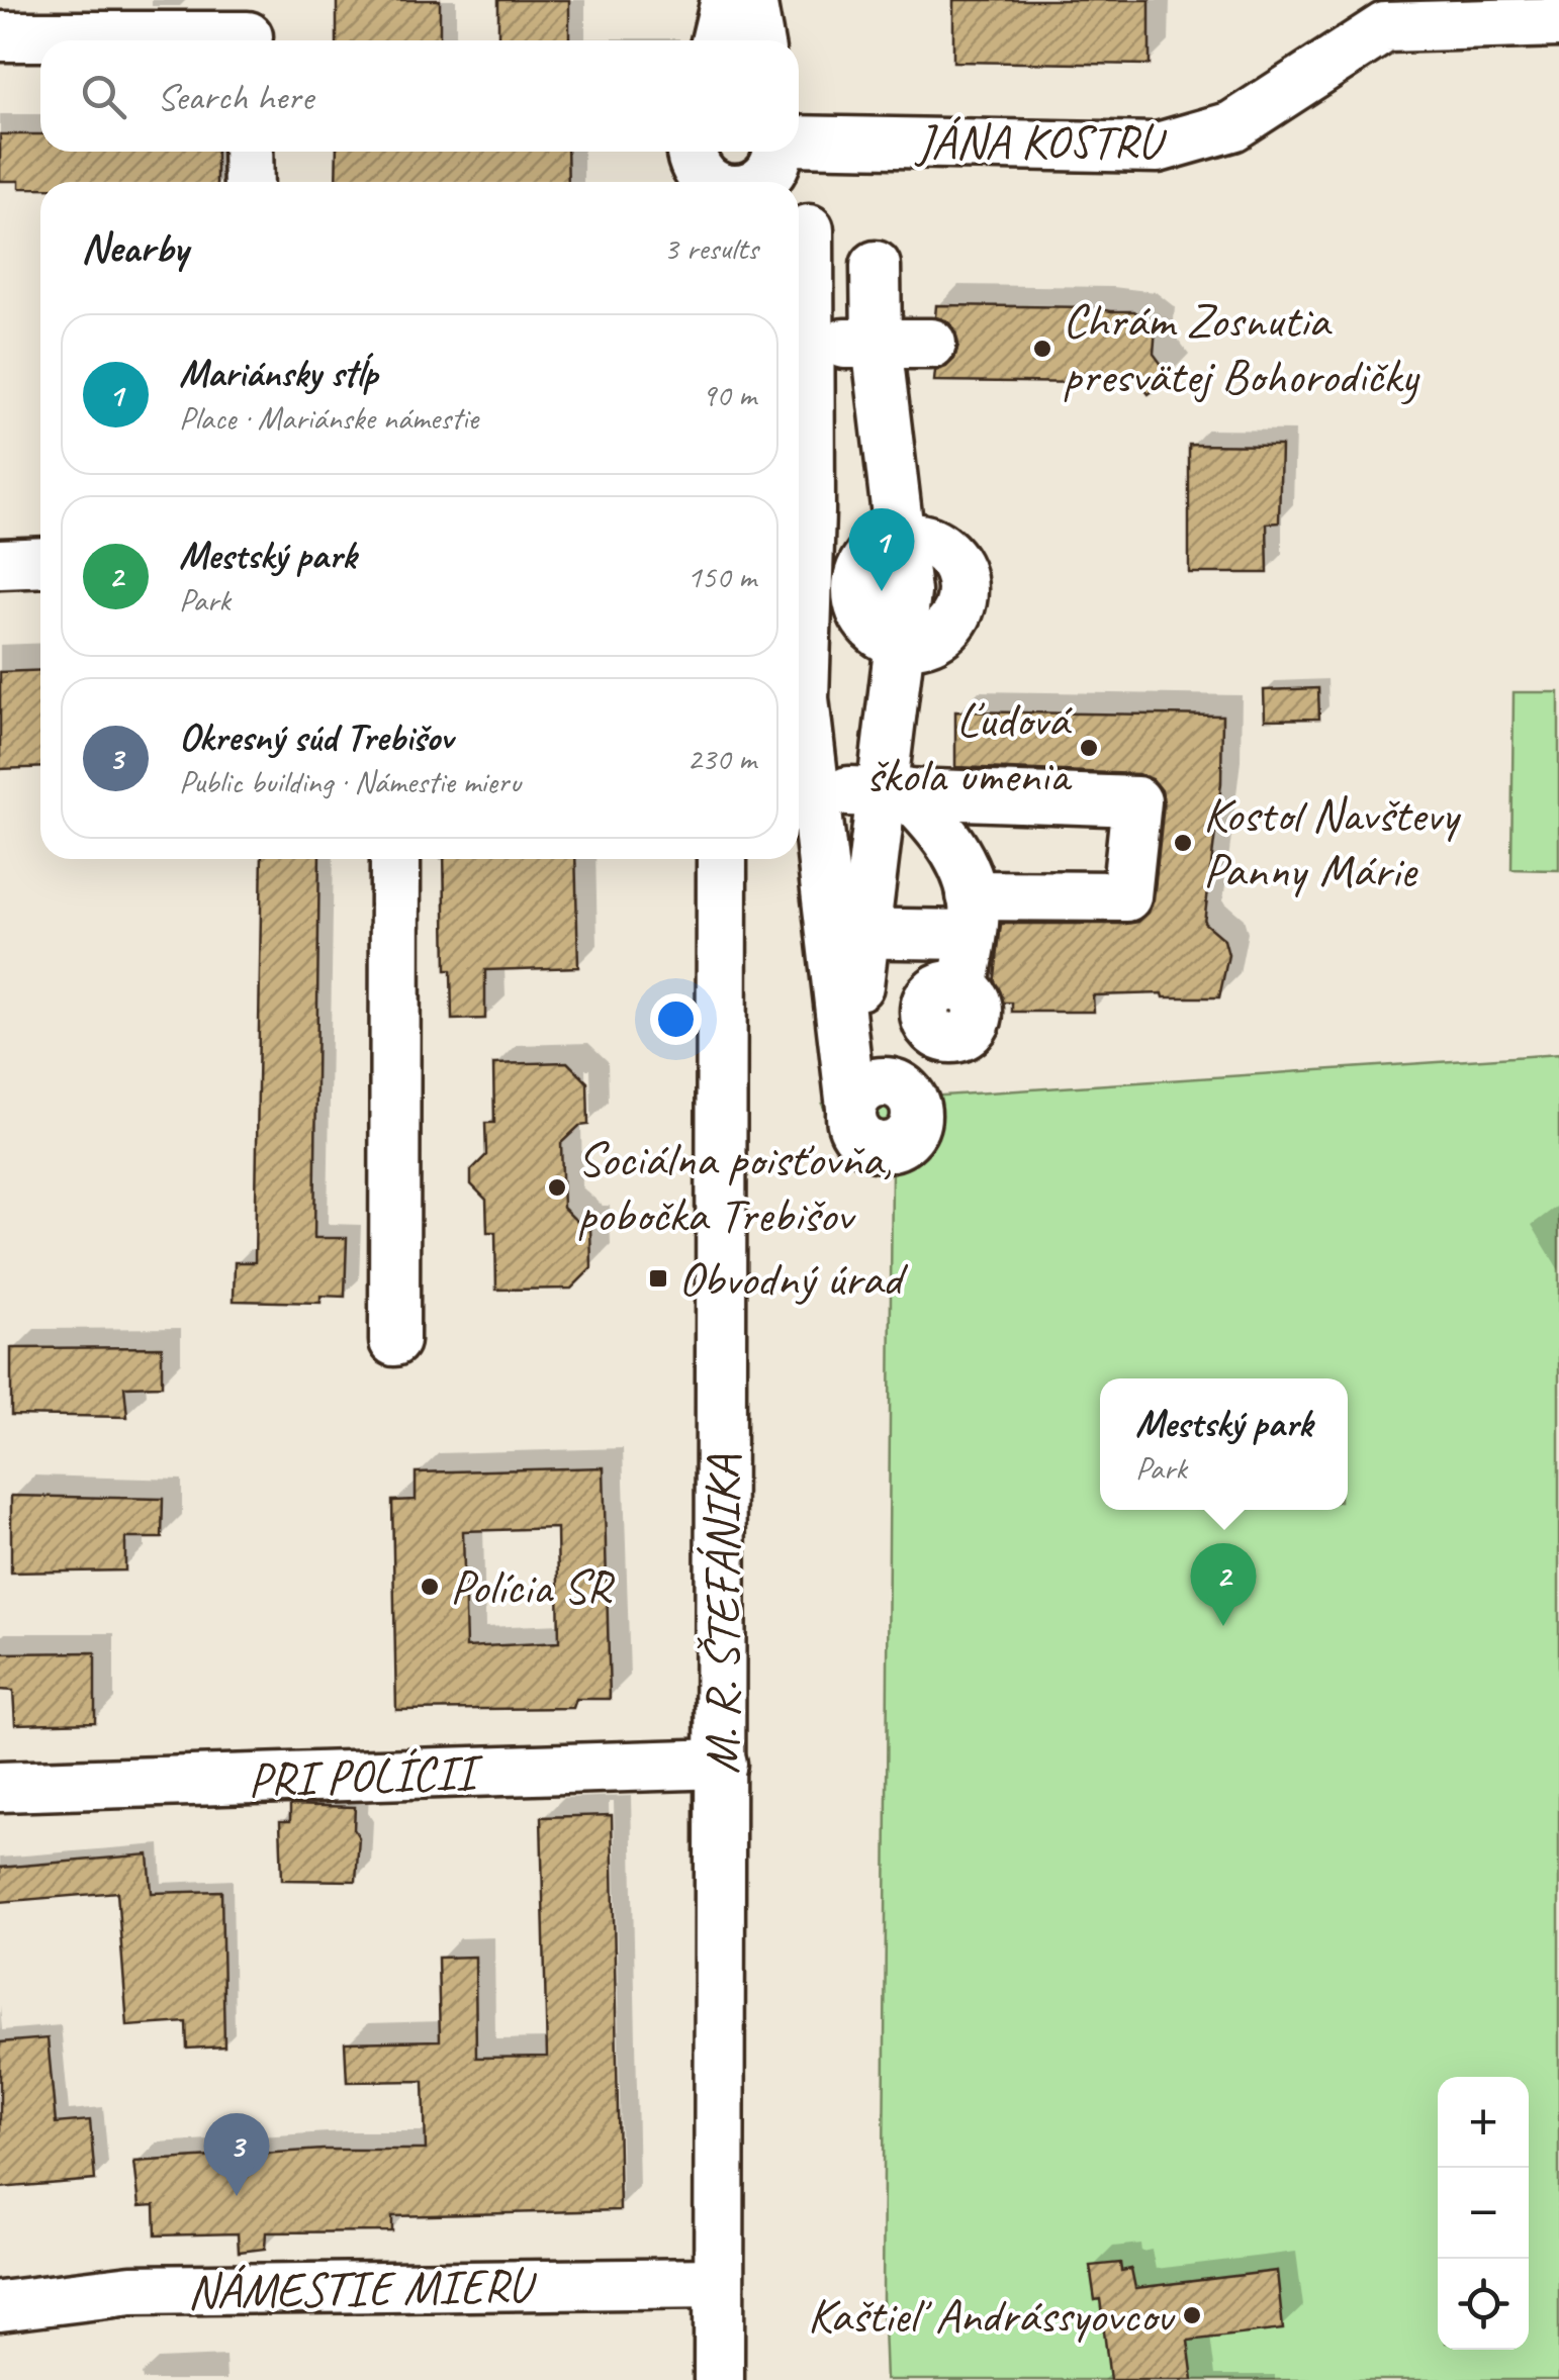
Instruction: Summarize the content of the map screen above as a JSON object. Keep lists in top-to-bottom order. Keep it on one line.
{"streets":{"street":["JÁNA KOSTRU","M. R. ŠTEFÁNIKA","PRI POLÍCII","NÁMESTIE MIERU"]},"crossings":[["M. R. ŠTEFÁNIKA","PRI POLÍCII"],["M. R. ŠTEFÁNIKA","NÁMESTIE MIERU"]],"places":{"other":["Chrám Zosnutia presvätej Bohorodičky","Ľudová škola umenia","Kostol Navštevy Panny Márie","Sociálna poisťovňa, pobočka Trebišov","Polícia SR","Kaštieľ Andrássyovcov"],"transit":["Obvodný úrad"]},"page":{"search":"Search here","heading":["Nearby","3 results"],"list":[{"mark":"1","name":"Mariánsky stĺp","note":"Place · Mariánske námestie","value":"90 m"},{"mark":"2","name":"Mestský park","note":"Park","value":"150 m"},{"mark":"3","name":"Okresný súd Trebišov","note":"Public building · Námestie mieru","value":"230 m"}],"pins":["1","2","3"],"popup":["Mestský park","Park"],"map_buttons":["+","−"]}}
